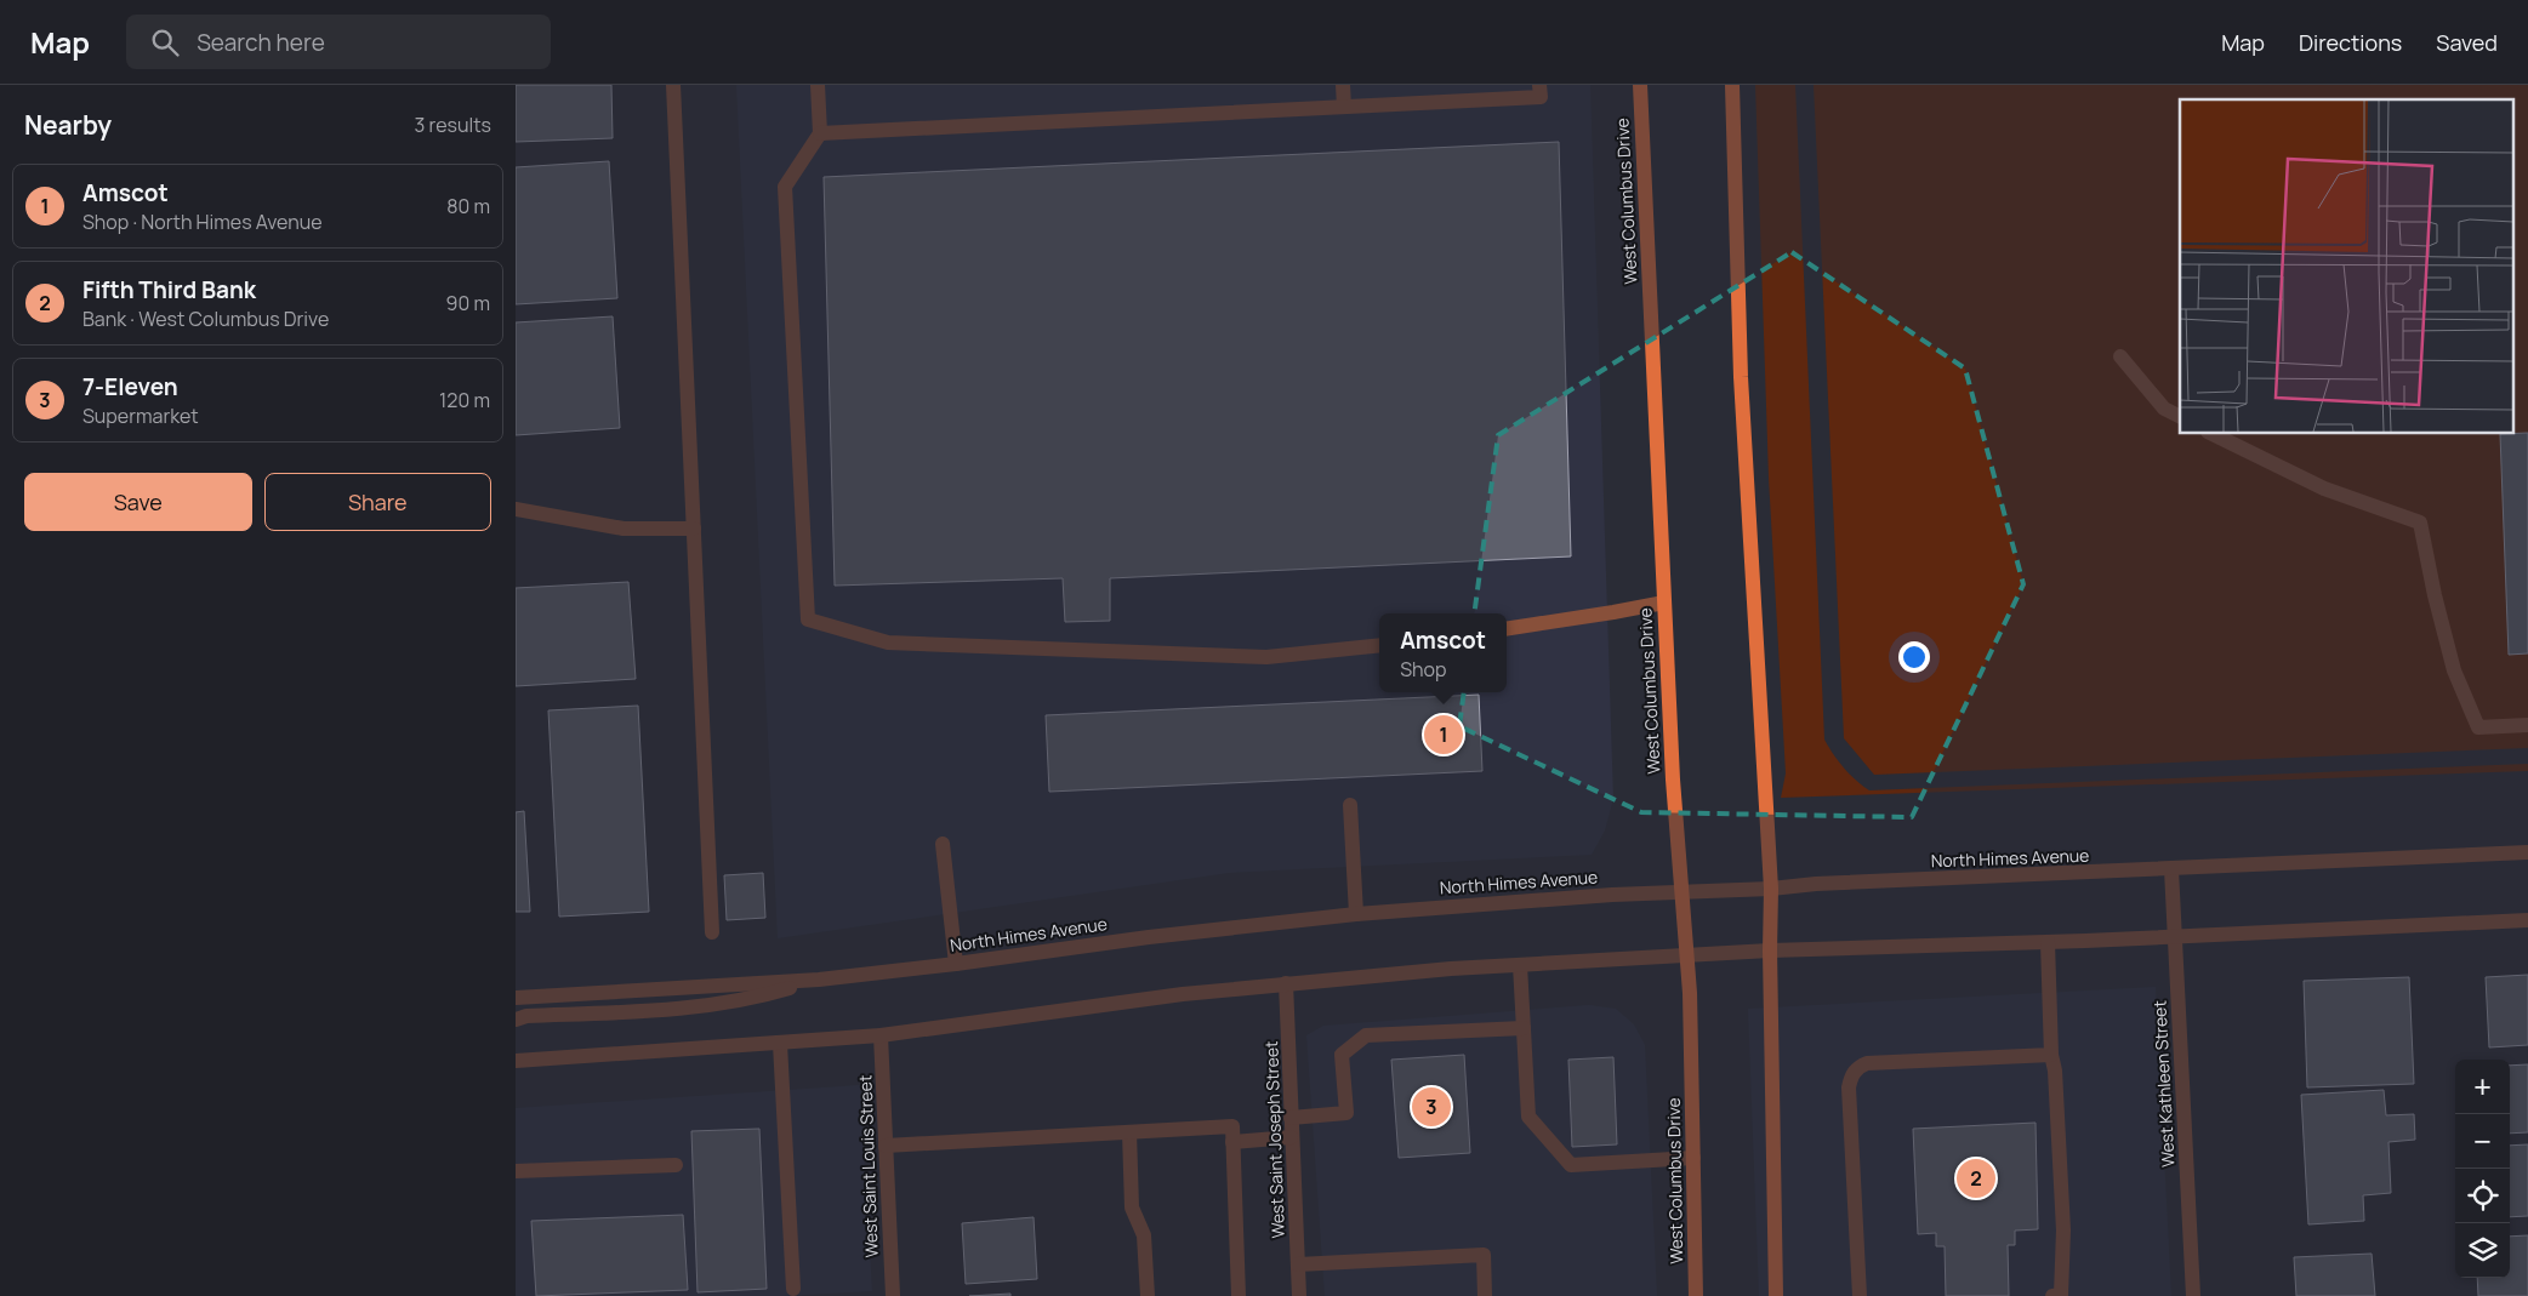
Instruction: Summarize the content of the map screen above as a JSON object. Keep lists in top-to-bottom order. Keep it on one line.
{"streets":{"main road":["West Columbus Drive"],"street":["North Himes Avenue","West Kathleen Street","West Saint Joseph Street","West Saint Louis Street"]},"crossings":[["West Columbus Drive","North Himes Avenue"],["North Himes Avenue","West Kathleen Street"]],"page":{"header":"Map","search":"Search here","nav":["Map","Directions","Saved"],"heading":["Nearby","3 results"],"list":[{"mark":"1","name":"Amscot","note":"Shop · North Himes Avenue","value":"80 m"},{"mark":"2","name":"Fifth Third Bank","note":"Bank · West Columbus Drive","value":"90 m"},{"mark":"3","name":"7-Eleven","note":"Supermarket","value":"120 m"}],"buttons":["Save","Share"],"popup":["Amscot","Shop"],"pins":["1","3","2"],"map_buttons":["+","−"]}}
